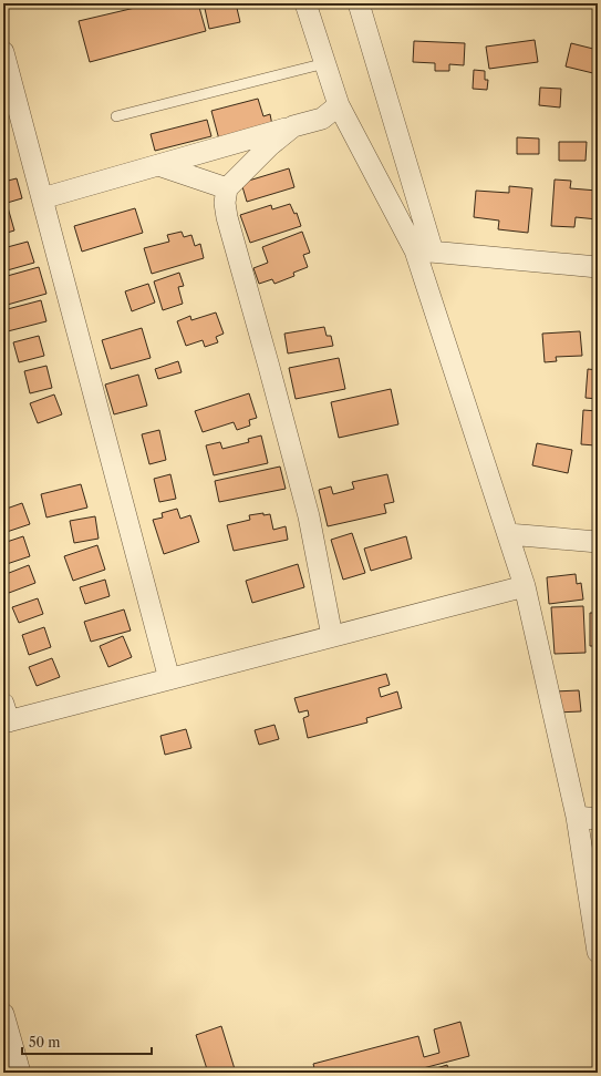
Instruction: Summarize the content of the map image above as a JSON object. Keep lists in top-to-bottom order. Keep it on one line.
{"scale_bar":"50 m"}
